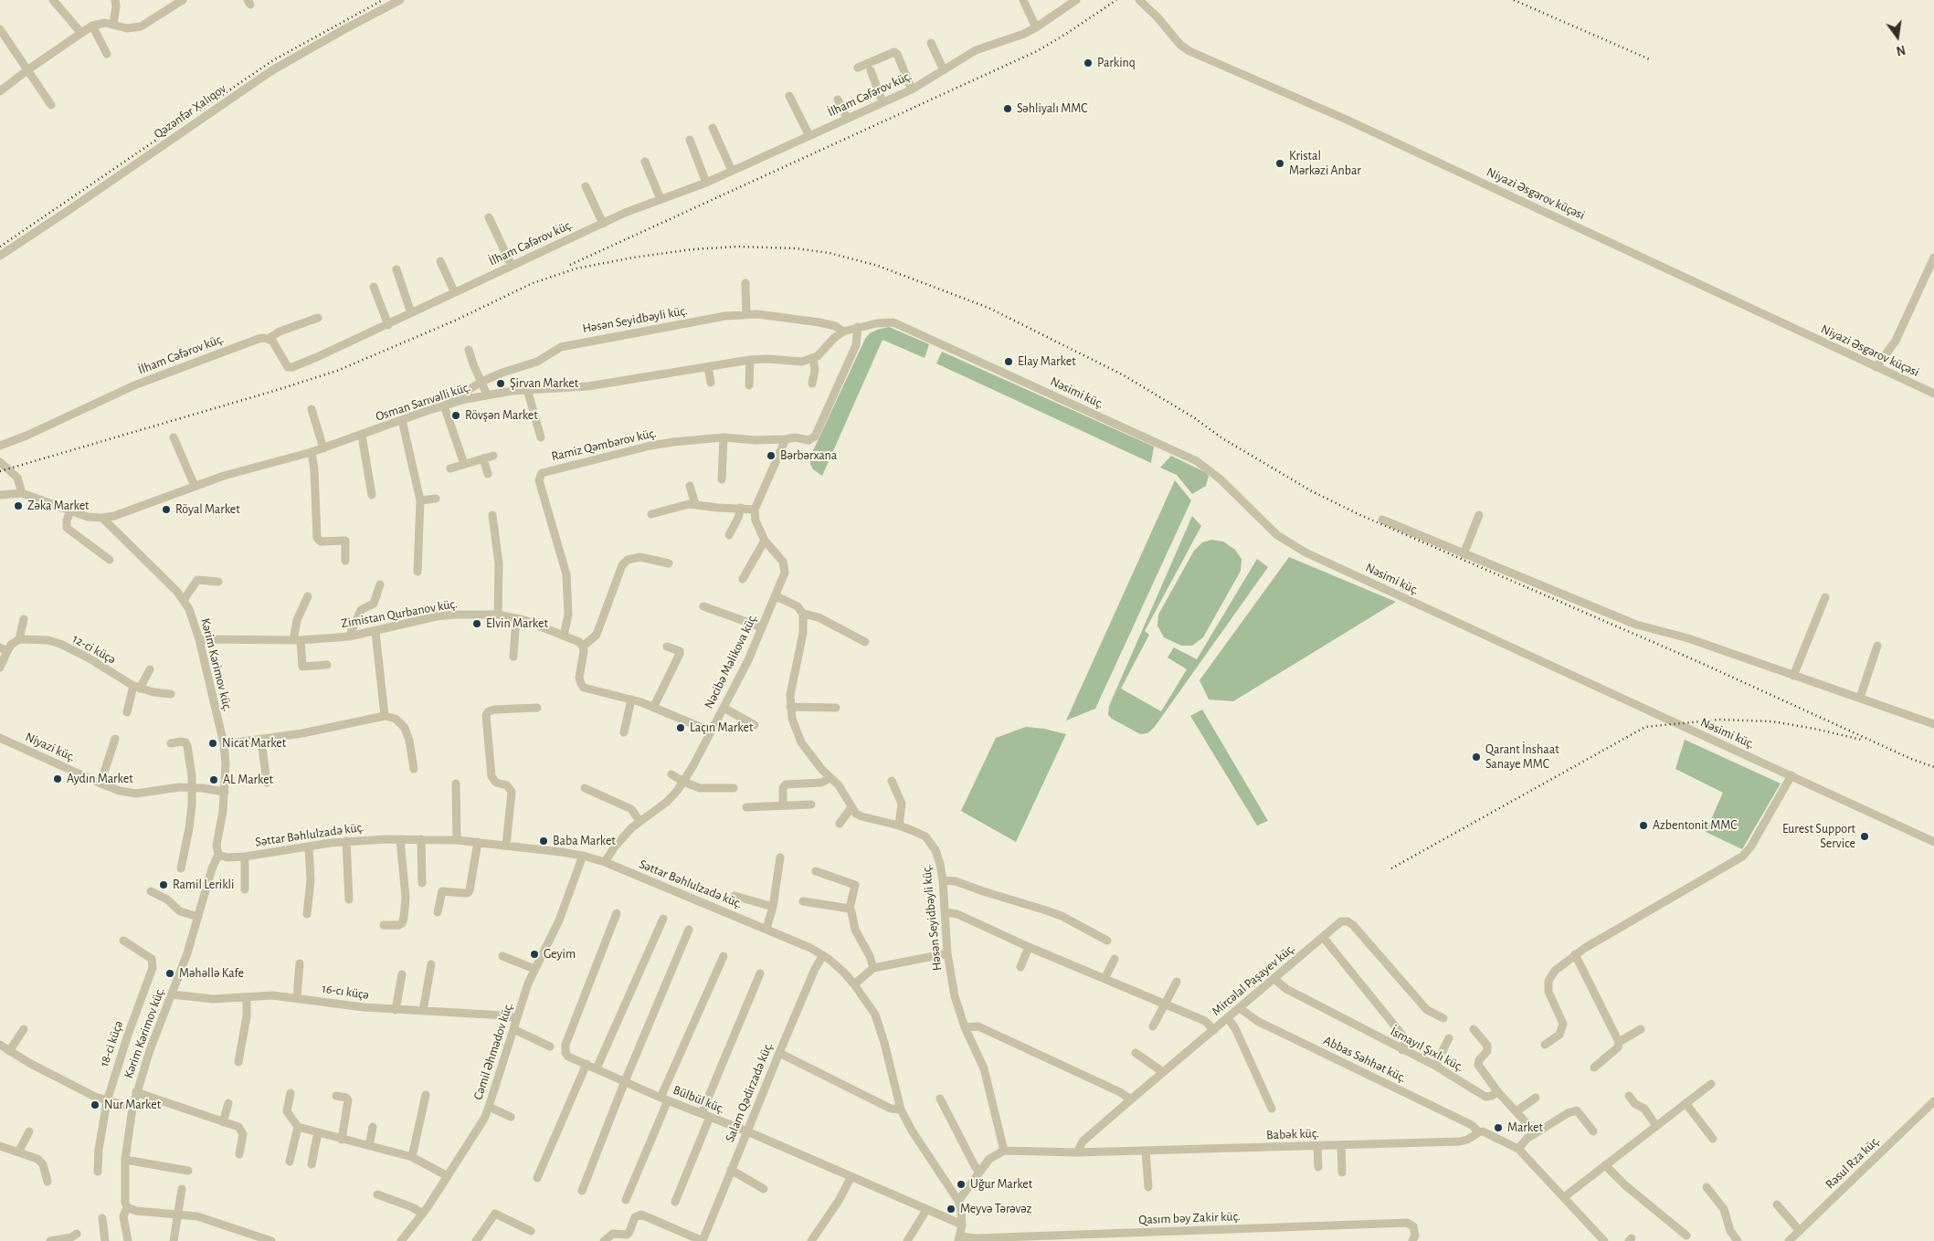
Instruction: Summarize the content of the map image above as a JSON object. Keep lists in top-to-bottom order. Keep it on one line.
{"streets":{"street":["İlham Cəfərov küç.","Qəzənfər Xalıqov","Niyazi Əsgərov küçəsi","Həsən Seyidbəyli küç.","Nəsimi küç.","Osman Sarıvəlli küç.","Ramiz Qəmbərov küç.","Zimistan Qurbanov küç.","12-ci küçə","Nəcibə Məlikova küç.","Kərim Kərimov küç.","Niyazi küç.","Səttar Bəhlulzadə küç.","Mircəlal Paşayev küç.","16-cı küçə","18-ci küçə","İsmayıl Şıxlı küç.","Cəmil Əhmədov küç.","Abbas Səhhət küç.","Salam Qədirzadə küç.","Bülbül küç.","Babək küç.","Rəsul Rza küç.","Qasım bəy Zakir küç."]},"crossings":[["Həsən Seyidbəyli küç.","Osman Sarıvəlli küç."],["Həsən Seyidbəyli küç.","Babək küç."],["Osman Sarıvəlli küç.","Kərim Kərimov küç."],["Ramiz Qəmbərov küç.","Zimistan Qurbanov küç."],["Zimistan Qurbanov küç.","Kərim Kərimov küç."],["Nəcibə Məlikova küç.","Səttar Bəhlulzadə küç."],["Kərim Kərimov küç.","Niyazi küç."],["Kərim Kərimov küç.","Səttar Bəhlulzadə küç."],["Kərim Kərimov küç.","16-cı küçə"],["Səttar Bəhlulzadə küç.","Cəmil Əhmədov küç."],["Səttar Bəhlulzadə küç.","Salam Qədirzadə küç."],["Səttar Bəhlulzadə küç.","Bülbül küç."],["Səttar Bəhlulzadə küç.","Qasım bəy Zakir küç."],["Mircəlal Paşayev küç.","İsmayıl Şıxlı küç."],["Mircəlal Paşayev küç.","Abbas Səhhət küç."],["Mircəlal Paşayev küç.","Babək küç."],["16-cı küçə","Cəmil Əhmədov küç."],["Abbas Səhhət küç.","Babək küç."],["Salam Qədirzadə küç.","Bülbül küç."]],"places":["Parkinq","Səhliyalı MMC","Kristal Mərkəzi Anbar","Elay Market","Şirvan Market","Rövşən Market","Bərbərxana","Zəka Market","Röyal Market","Elvin Market","Laçın Market","Nicat Market","Qarant İnshaat Sanaye MMC","Aydın Market","AL Market","Azbentonit MMC","Eurest Support Service","Baba Market","Ramil Lerikli","Geyim","Məhəllə Kafe","Nur Market","Market","Uğur Market","Meyvə Tərəvəz"],"north":"bottom"}
